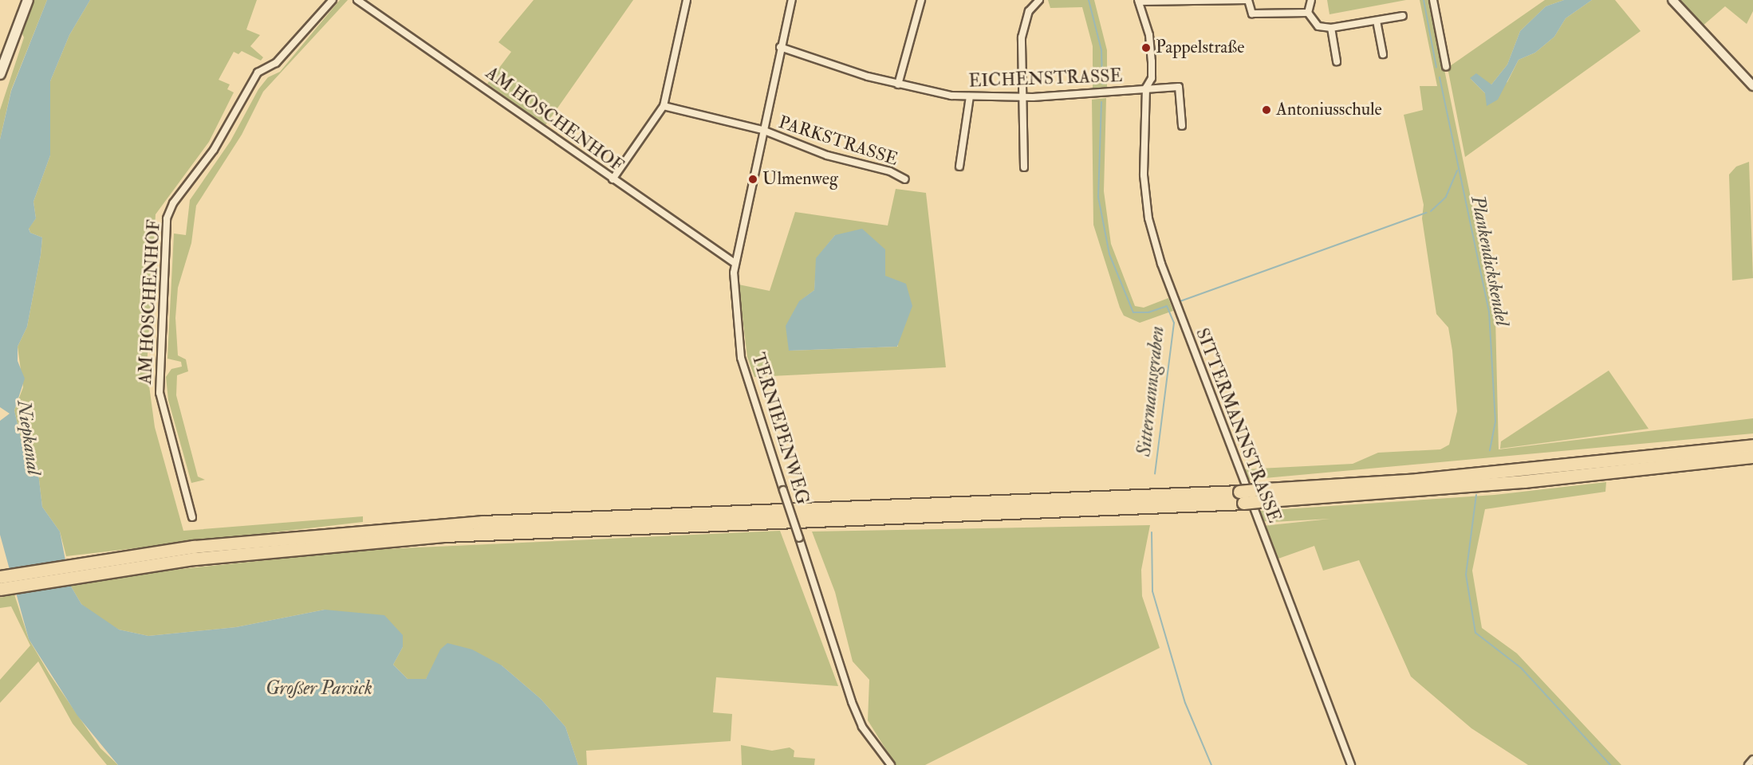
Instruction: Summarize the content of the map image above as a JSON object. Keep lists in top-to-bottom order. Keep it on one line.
{"streets":{"street":["EICHENSTRASSE","AM HOSCHENHOF","PARKSTRASSE","SITTERMANNSTRASSE","TERNIEPENWEG"]},"crossings":[["EICHENSTRASSE","SITTERMANNSTRASSE"],["EICHENSTRASSE","TERNIEPENWEG"],["AM HOSCHENHOF","TERNIEPENWEG"],["PARKSTRASSE","TERNIEPENWEG"]],"water":["Plankendickskendel","Sittermannsgraben","Niepkanal","Großer Parsick"],"places":["Pappelstraße","Antoniusschule","Ulmenweg"]}
